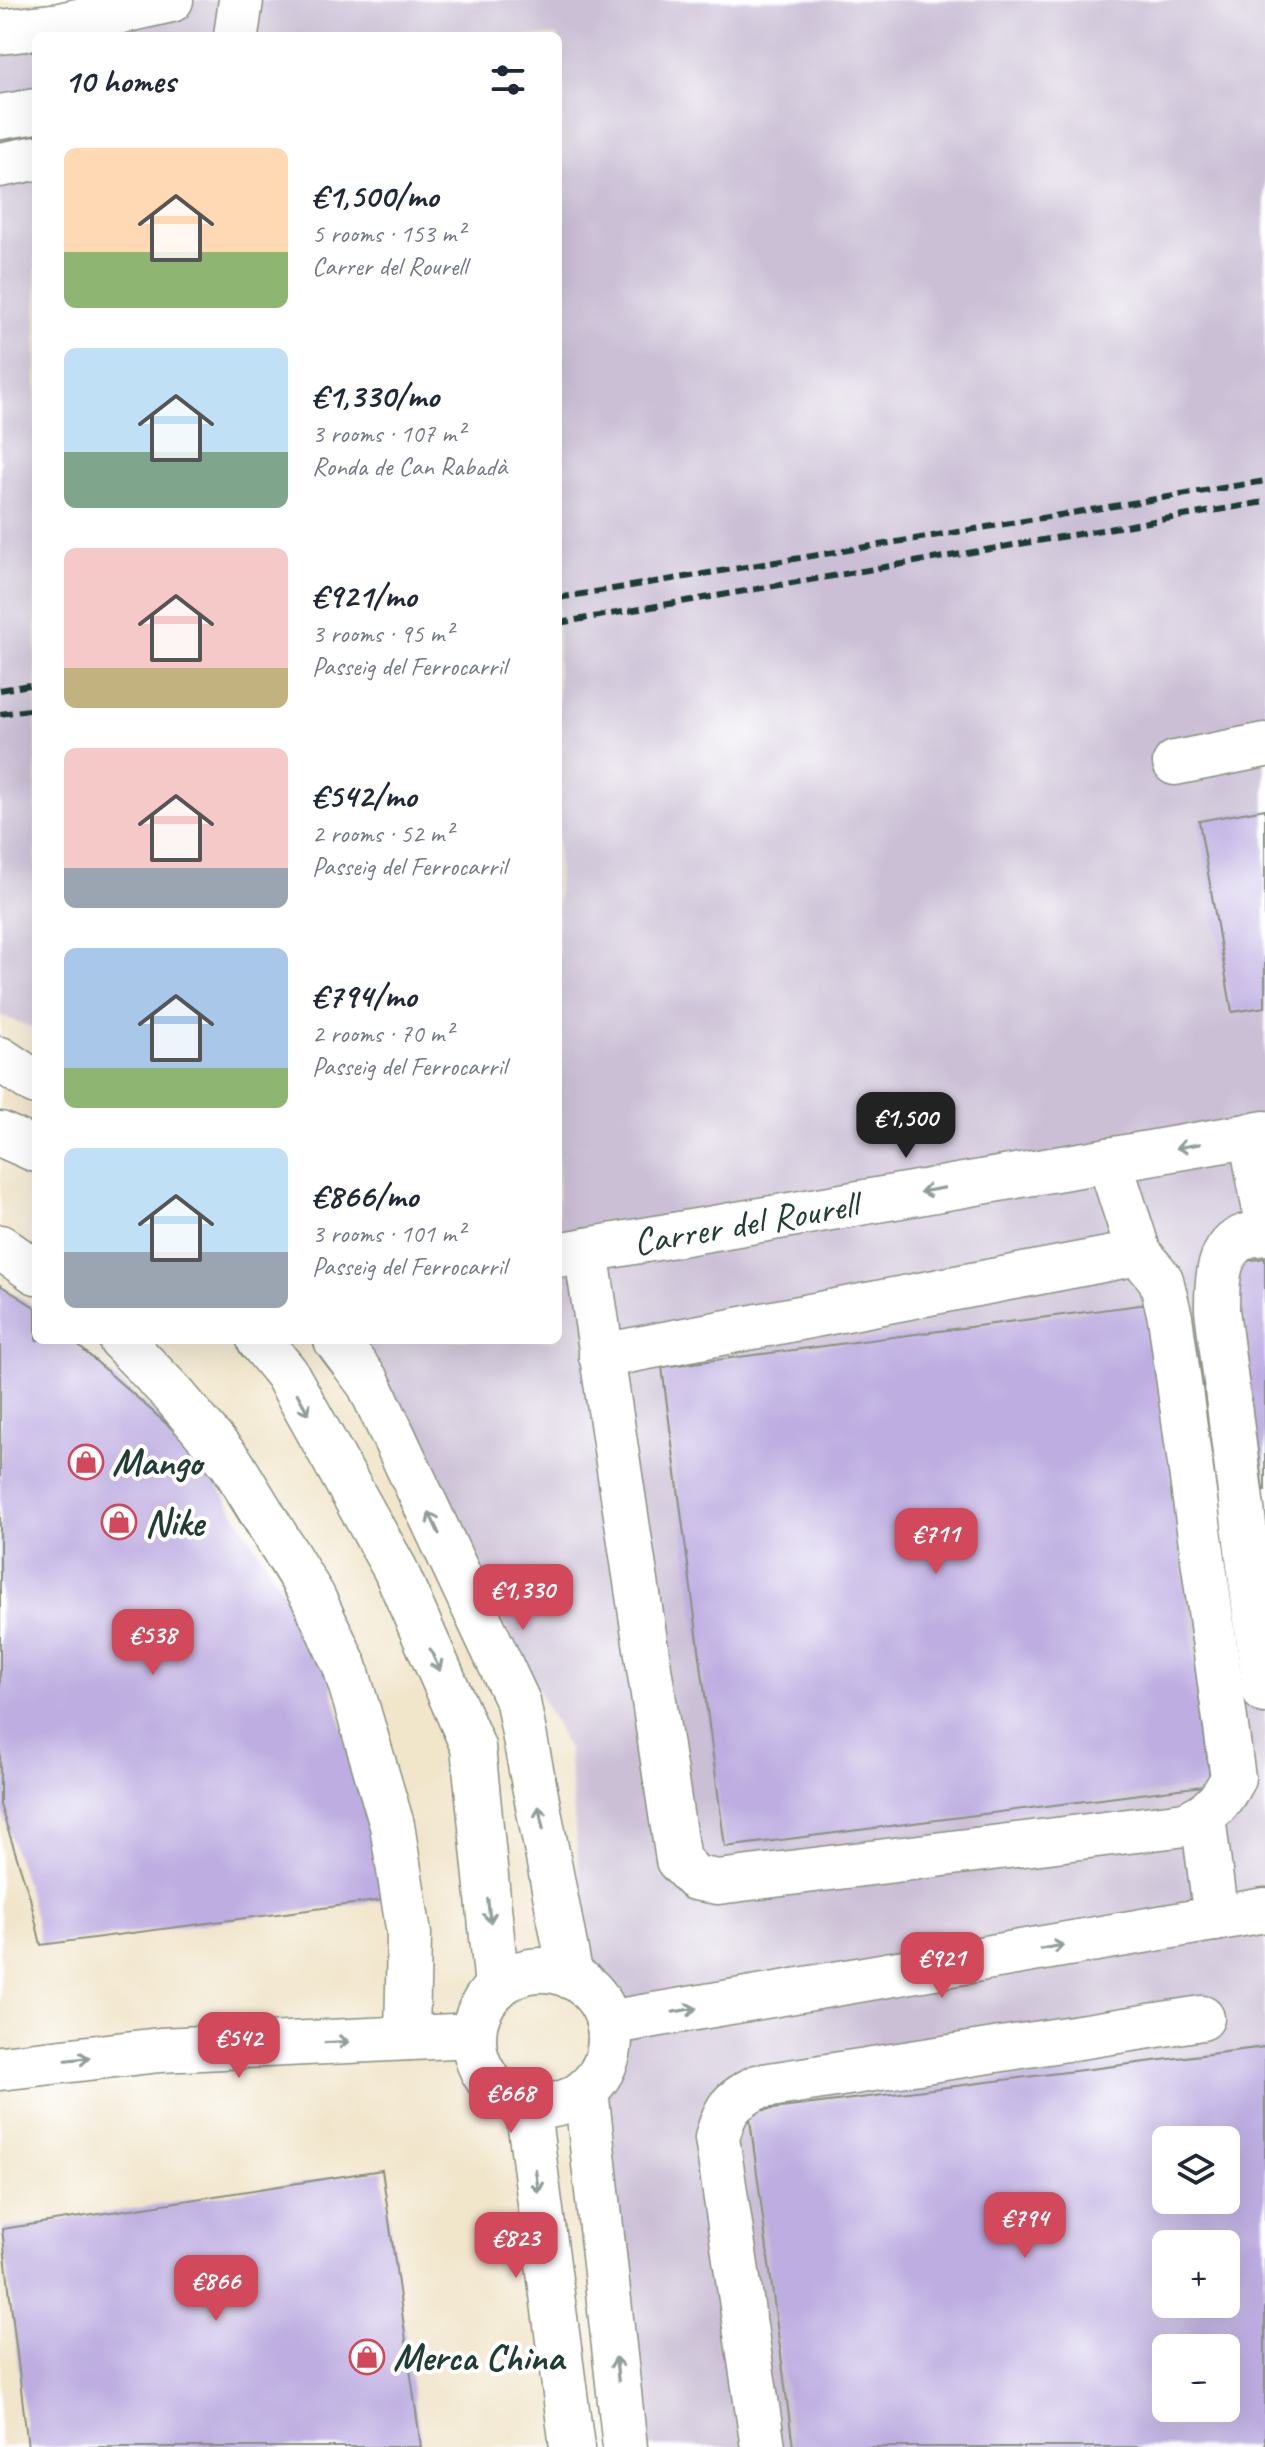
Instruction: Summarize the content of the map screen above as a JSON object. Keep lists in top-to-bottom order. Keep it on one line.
{"streets":{"street":["Carrer del Rourell"]},"places":{"shop":["Mango","Nike","Merca China"]},"page":{"heading":"10 homes","list":[{"name":"€1,500/mo","note":"5 rooms · 153 m² · Carrer del Rourell"},{"name":"€1,330/mo","note":"3 rooms · 107 m² · Ronda de Can Rabadà"},{"name":"€921/mo","note":"3 rooms · 95 m² · Passeig del Ferrocarril"},{"name":"€542/mo","note":"2 rooms · 52 m² · Passeig del Ferrocarril"},{"name":"€794/mo","note":"2 rooms · 70 m² · Passeig del Ferrocarril"},{"name":"€866/mo","note":"3 rooms · 101 m² · Passeig del Ferrocarril"}],"price":["€1,500","€711","€1,330","€538","€921","€542","€668","€794","€823","€866"],"map_buttons":["+","−"]}}
